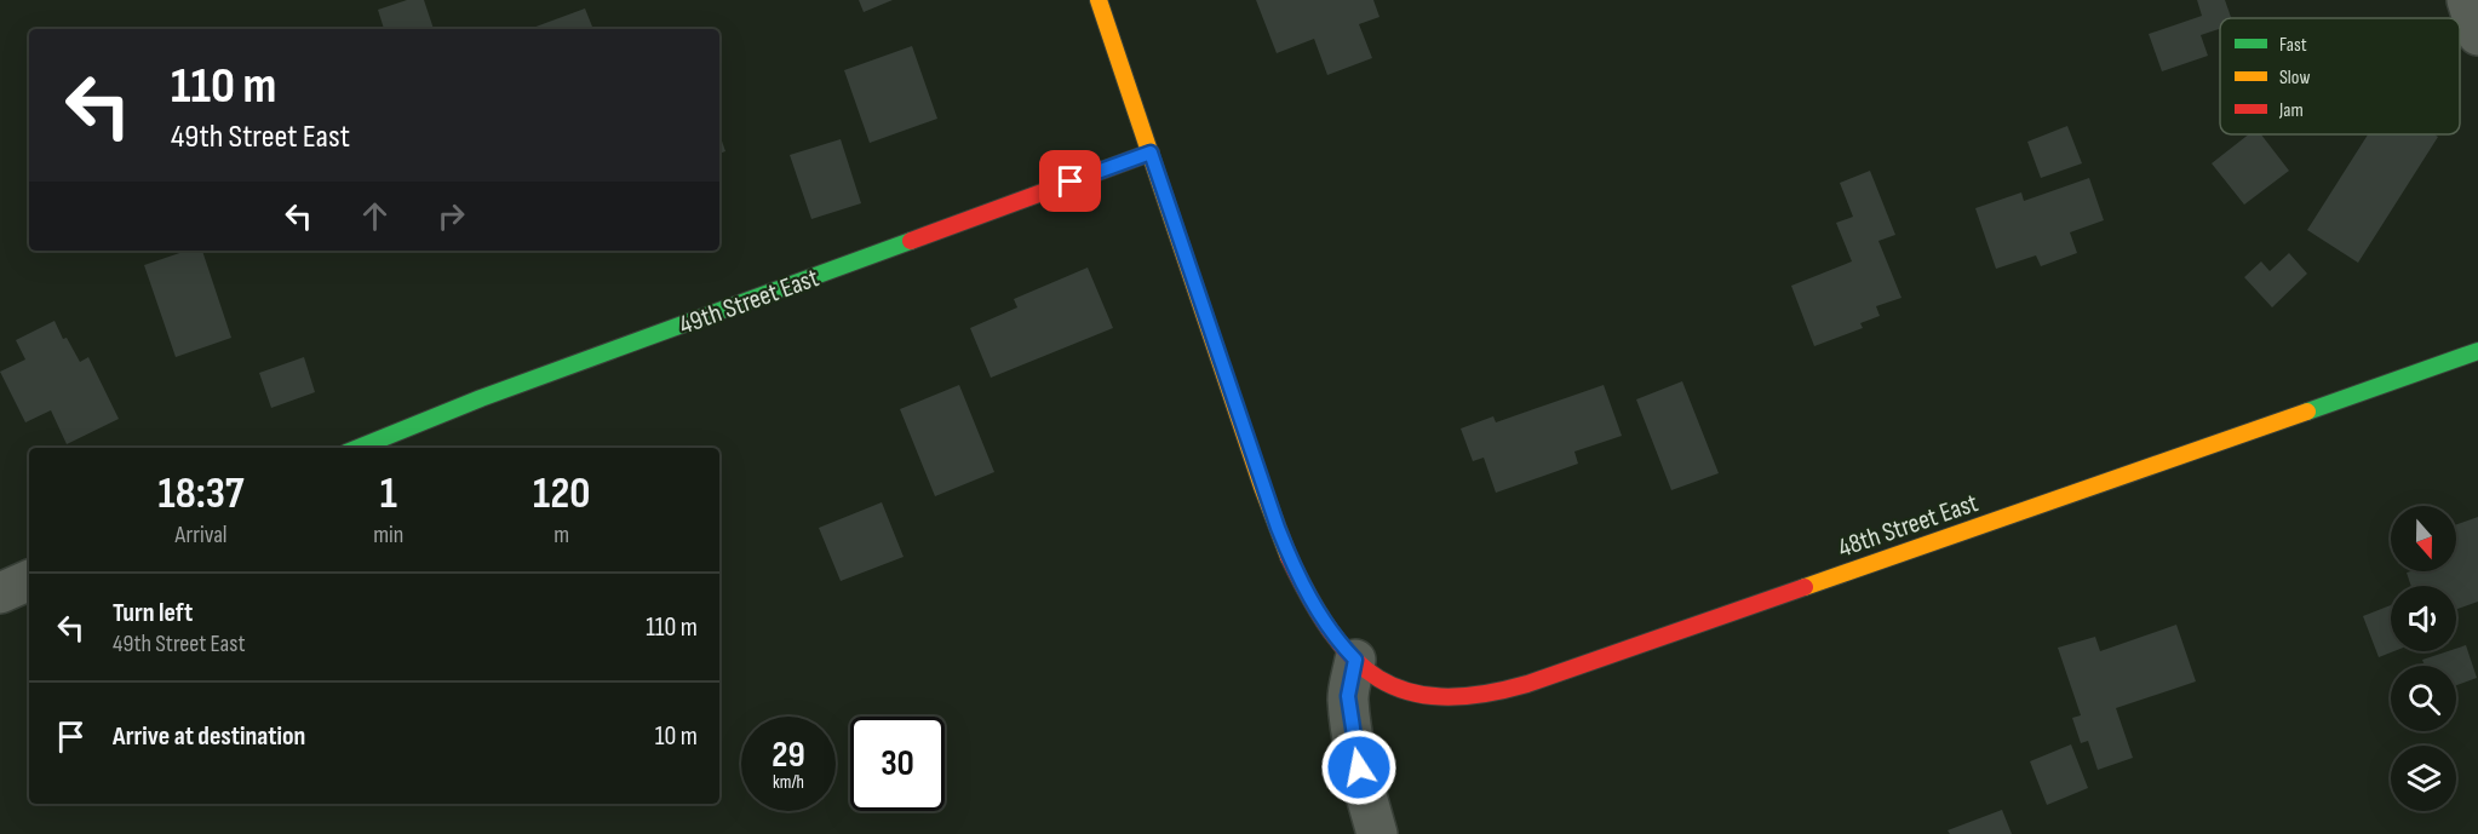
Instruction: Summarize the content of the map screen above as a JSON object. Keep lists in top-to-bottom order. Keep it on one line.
{"streets":{"street":["49th Street East","48th Street East"]},"crossings":[["49th Street East","48th Street East"]],"legend":["Fast","Slow","Jam"],"north":"bottom","page":{"turn":["110 m","49th Street East"],"eta":["18:37","Arrival","1","min","120","m"],"list":[{"name":"Turn left","note":"49th Street East","value":"110 m"},{"name":"Arrive at destination","value":"10 m"}],"speed":"29 km/h","limit":"30"}}
